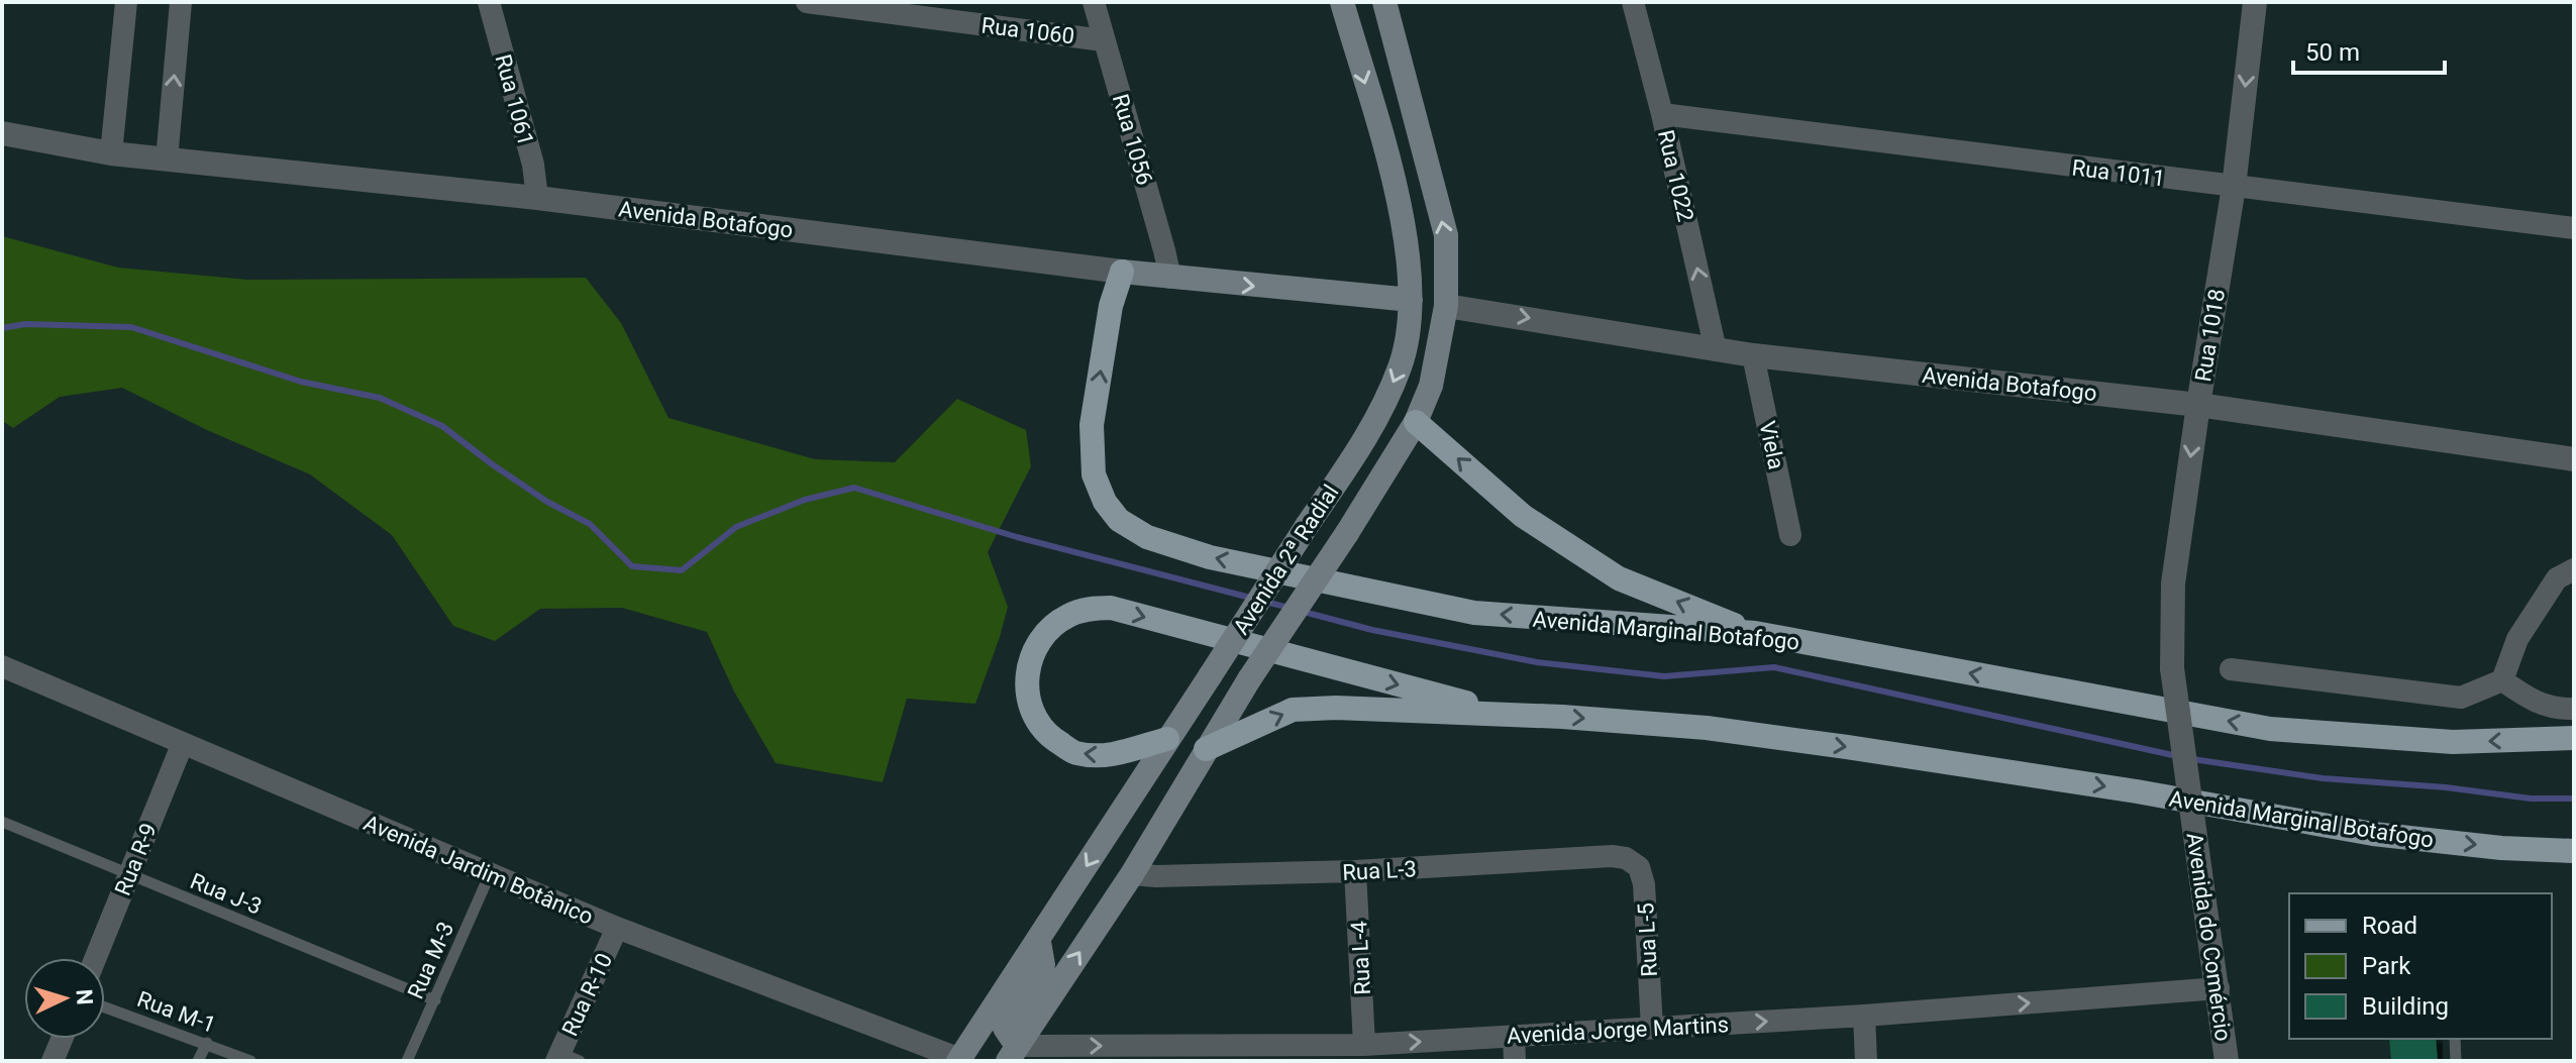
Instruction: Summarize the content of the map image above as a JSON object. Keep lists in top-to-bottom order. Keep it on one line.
{"streets":{"main road":["Avenida Botafogo","Avenida 2ª Radial","Avenida Marginal Botafogo"],"street":["Rua 1060","Rua 1061","Rua 1056","Rua 1011","Rua 1022","Rua 1018","Viela","Rua R-9","Avenida Jardim Botânico","Rua L-3","Avenida do Comércio","Rua L-5","Rua L-4","Rua R-10","Avenida Jorge Martins"],"lane":["Rua J-3","Rua M-3","Rua M-1"]},"crossings":[["Rua 1060","Rua 1056"],["Rua 1061","Avenida Botafogo"],["Rua 1056","Avenida Botafogo"],["Rua 1011","Rua 1022"],["Rua 1011","Rua 1018"],["Rua 1022","Avenida Botafogo"],["Avenida Botafogo","Rua 1018"],["Avenida Botafogo","Viela"],["Avenida Botafogo","Avenida 2ª Radial"],["Avenida Botafogo","Avenida Marginal Botafogo"],["Rua 1018","Avenida do Comércio"],["Avenida 2ª Radial","Avenida Jardim Botânico"],["Avenida 2ª Radial","Rua L-3"],["Avenida 2ª Radial","Avenida Jorge Martins"],["Rua R-9","Avenida Jardim Botânico"],["Rua R-9","Rua J-3"],["Avenida Jardim Botânico","Rua M-3"],["Avenida Jardim Botânico","Rua R-10"],["Rua L-3","Rua L-5"],["Rua L-3","Rua L-4"],["Rua J-3","Rua M-3"],["Avenida do Comércio","Avenida Jorge Martins"],["Rua L-5","Avenida Jorge Martins"],["Rua L-4","Avenida Jorge Martins"]],"one_way":["Rua 1022","Rua 1018","Avenida Jorge Martins"],"legend":["Road","Park","Building"],"scale_bar":"50 m","north":"right"}
